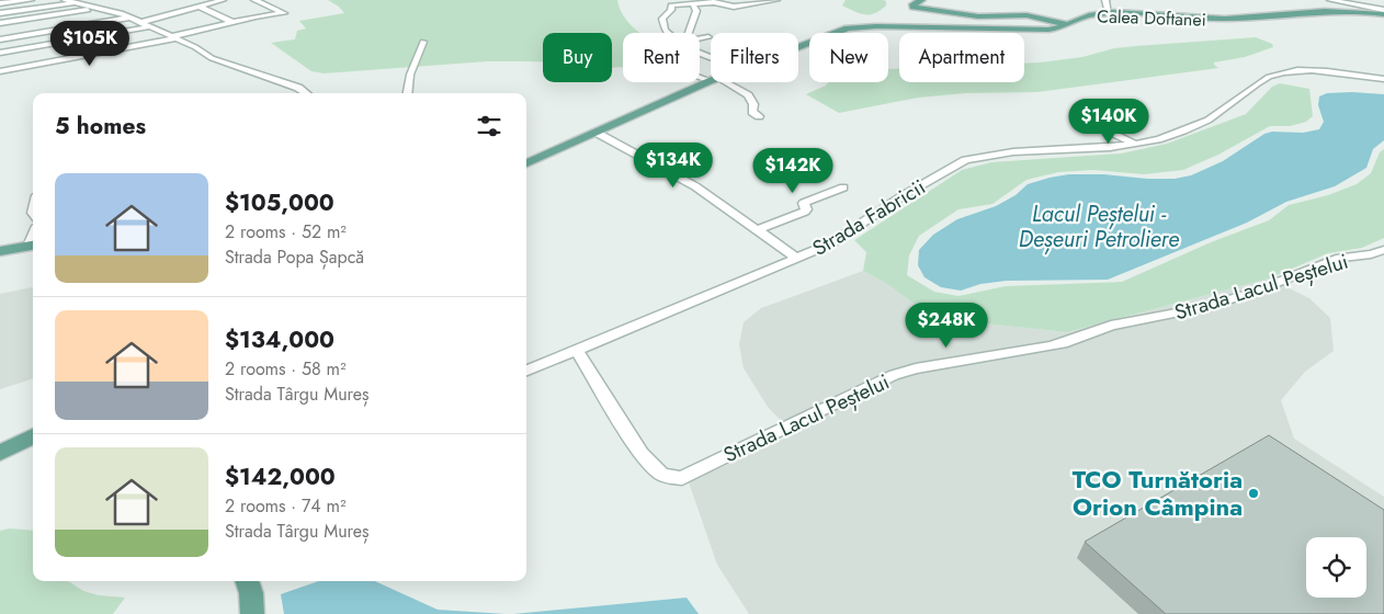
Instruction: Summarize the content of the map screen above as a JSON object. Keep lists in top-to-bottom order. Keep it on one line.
{"streets":{"main road":["Calea Doftanei"],"street":["Strada Fabricii","Strada Lacul Peștelui"]},"crossings":[["Strada Fabricii","Strada Lacul Peștelui"]],"water":["Lacul Peștelui - Deșeuri Petroliere"],"places":["TCO Turnătoria Orion Câmpina"],"page":{"price":["$105K","$140K","$134K","$142K","$248K"],"chip":["Buy","Rent","Filters","New","Apartment"],"heading":"5 homes","list":[{"name":"$105,000","note":"2 rooms · 52 m² · Strada Popa Șapcă"},{"name":"$134,000","note":"2 rooms · 58 m² · Strada Târgu Mureș"},{"name":"$142,000","note":"2 rooms · 74 m² · Strada Târgu Mureș"}]}}
